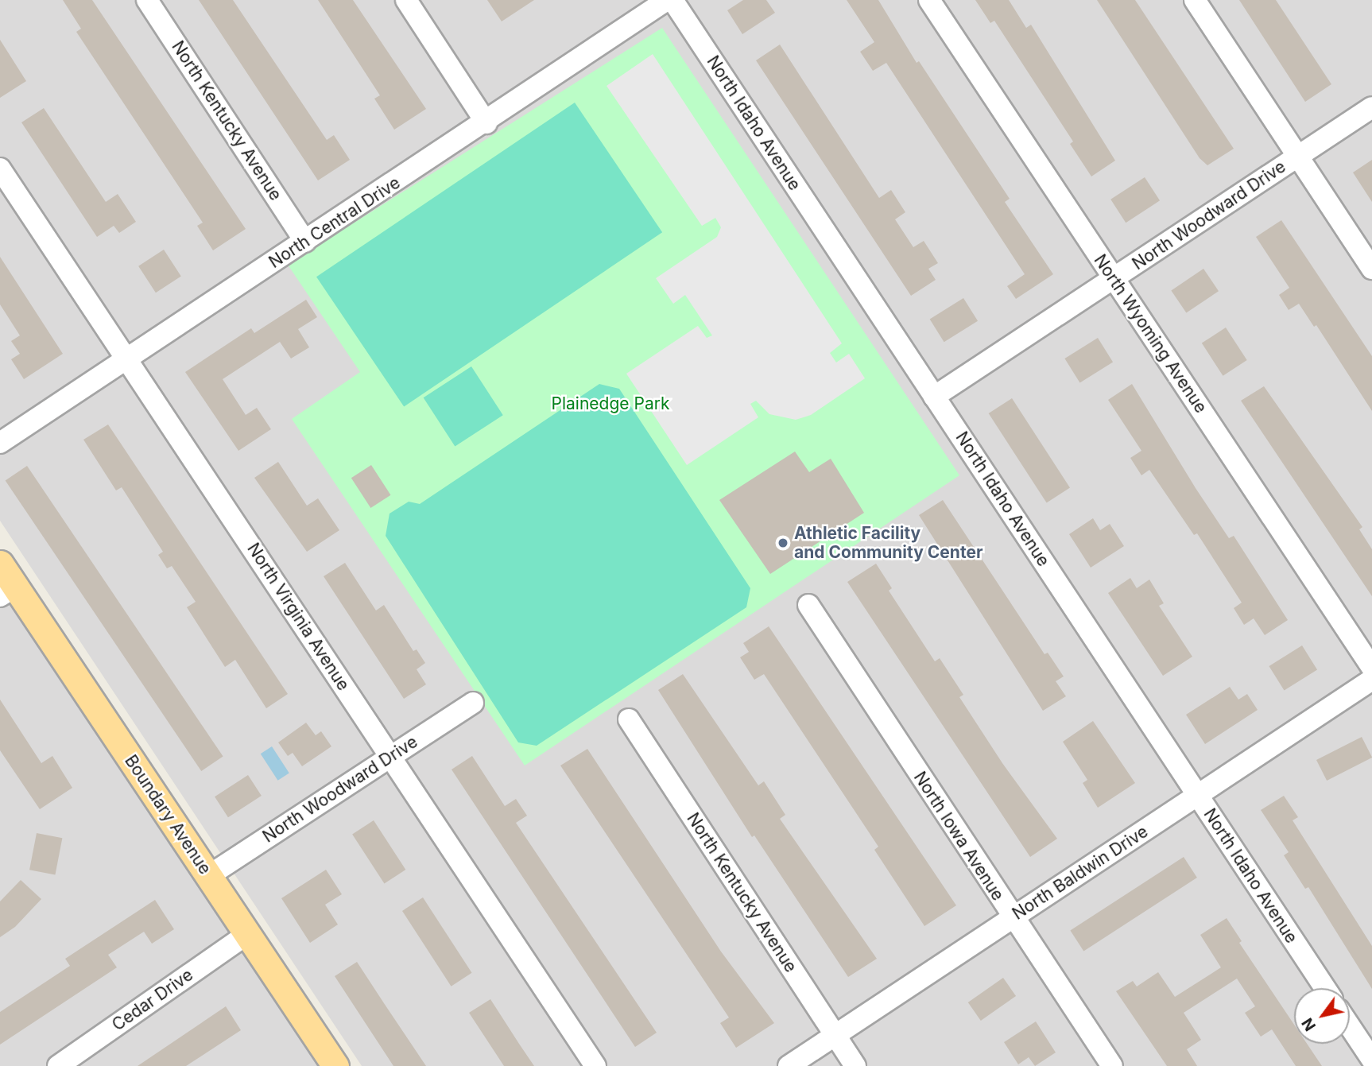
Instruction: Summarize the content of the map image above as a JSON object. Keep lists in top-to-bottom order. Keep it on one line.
{"streets":{"main road":["Boundary Avenue"],"street":["North Kentucky Avenue","North Idaho Avenue","North Woodward Drive","North Central Drive","North Wyoming Avenue","North Virginia Avenue","North Iowa Avenue","North Baldwin Drive","Cedar Drive"]},"crossings":[["North Kentucky Avenue","North Central Drive"],["North Kentucky Avenue","North Baldwin Drive"],["North Idaho Avenue","North Woodward Drive"],["North Idaho Avenue","North Baldwin Drive"],["North Woodward Drive","North Wyoming Avenue"],["North Woodward Drive","North Virginia Avenue"],["North Woodward Drive","Boundary Avenue"],["North Central Drive","North Virginia Avenue"],["Boundary Avenue","Cedar Drive"],["North Iowa Avenue","North Baldwin Drive"]],"parks":["Plainedge Park"],"places":["Athletic Facility and Community Center"],"north":"bottom left"}
